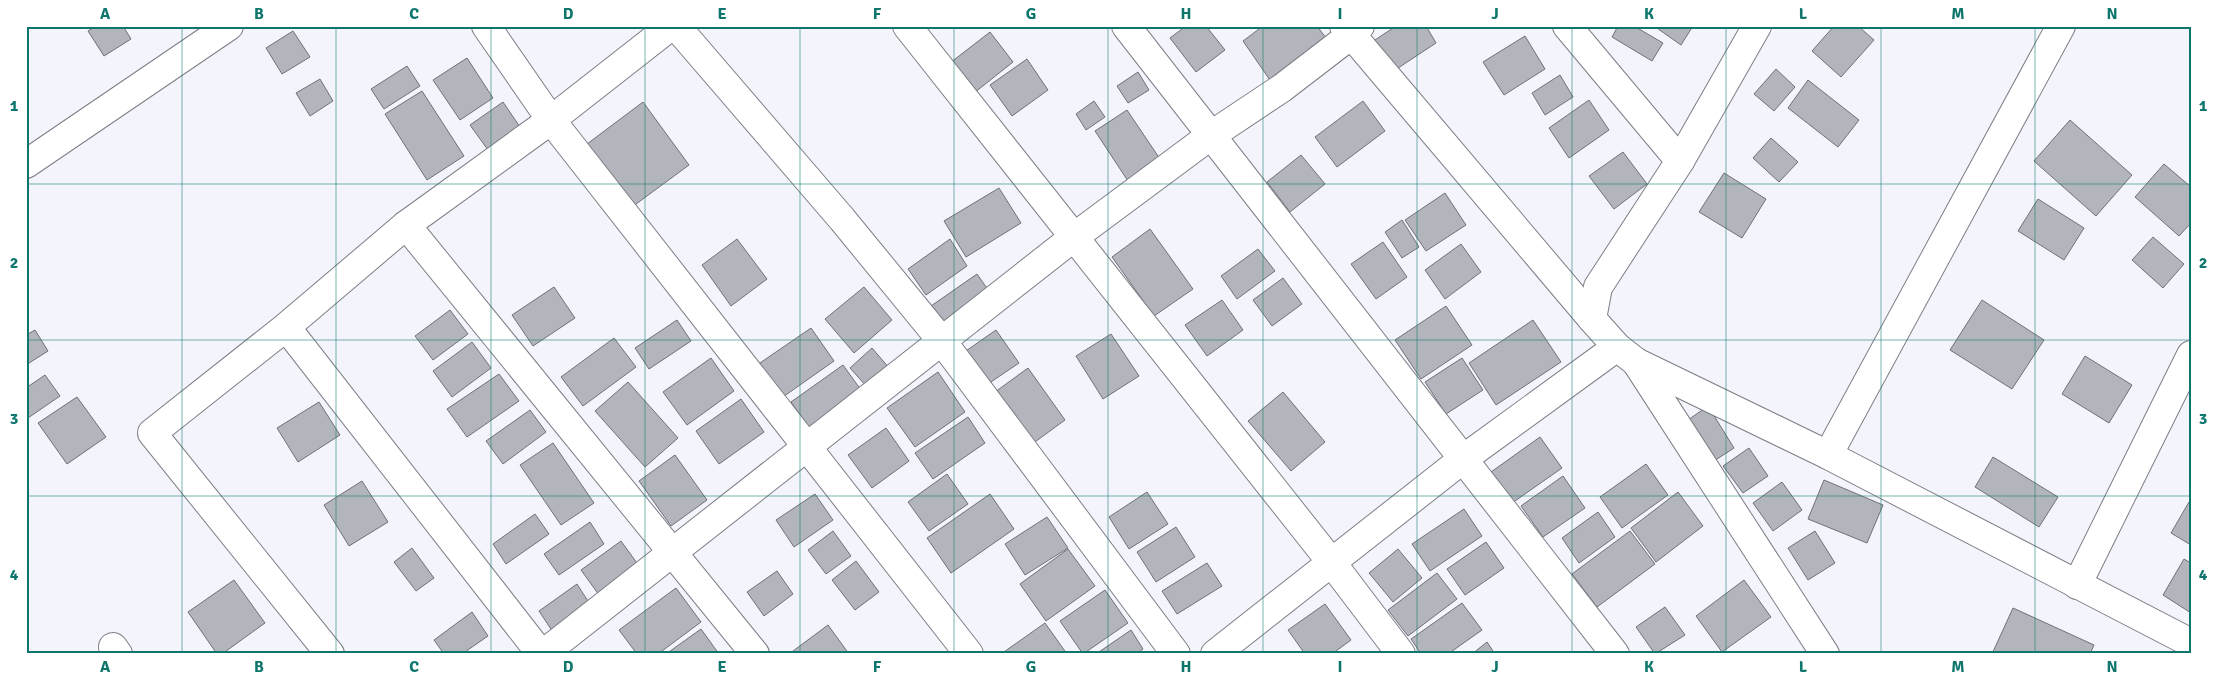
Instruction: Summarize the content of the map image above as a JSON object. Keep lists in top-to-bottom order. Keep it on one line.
{"grid":{"columns":["A","B","C","D","E","F","G","H","I","J","K","L","M","N"],"rows":["1","2","3","4"]}}
